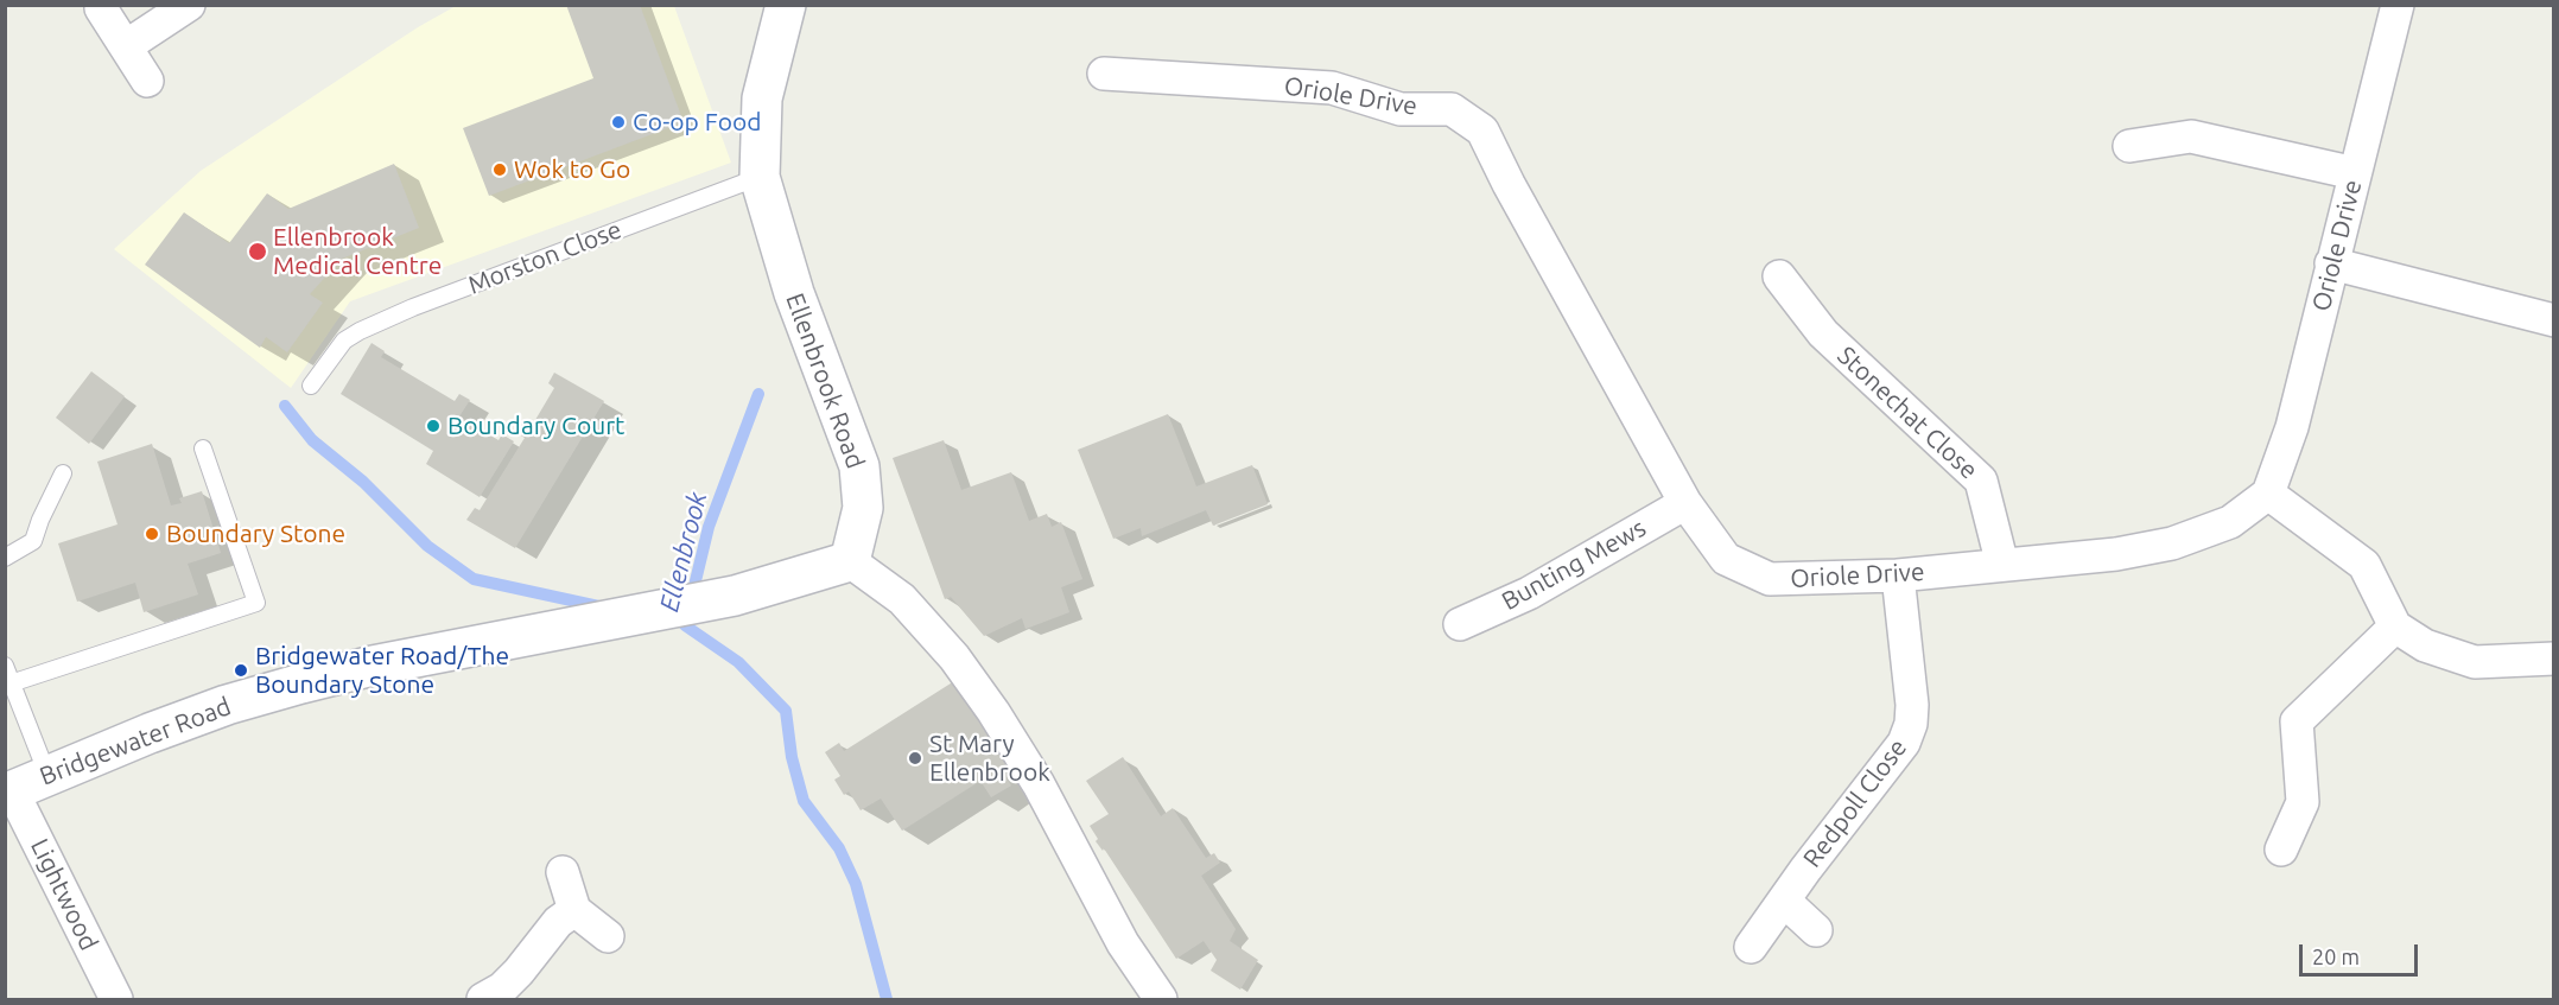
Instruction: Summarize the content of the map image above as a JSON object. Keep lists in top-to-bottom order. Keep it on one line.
{"streets":{"street":["Oriole Drive","Ellenbrook Road","Stonechat Close","Bunting Mews","Bridgewater Road","Redpoll Close","Lightwood"],"lane":["Morston Close"]},"crossings":[["Oriole Drive","Stonechat Close"],["Oriole Drive","Bunting Mews"],["Oriole Drive","Redpoll Close"],["Morston Close","Ellenbrook Road"],["Ellenbrook Road","Bridgewater Road"],["Bridgewater Road","Lightwood"]],"water":["Ellenbrook"],"places":["Co-op Food","Wok to Go","Ellenbrook Medical Centre","Boundary Court","Boundary Stone","Bridgewater Road/The Boundary Stone","St Mary Ellenbrook"],"scale_bar":"20 m"}
